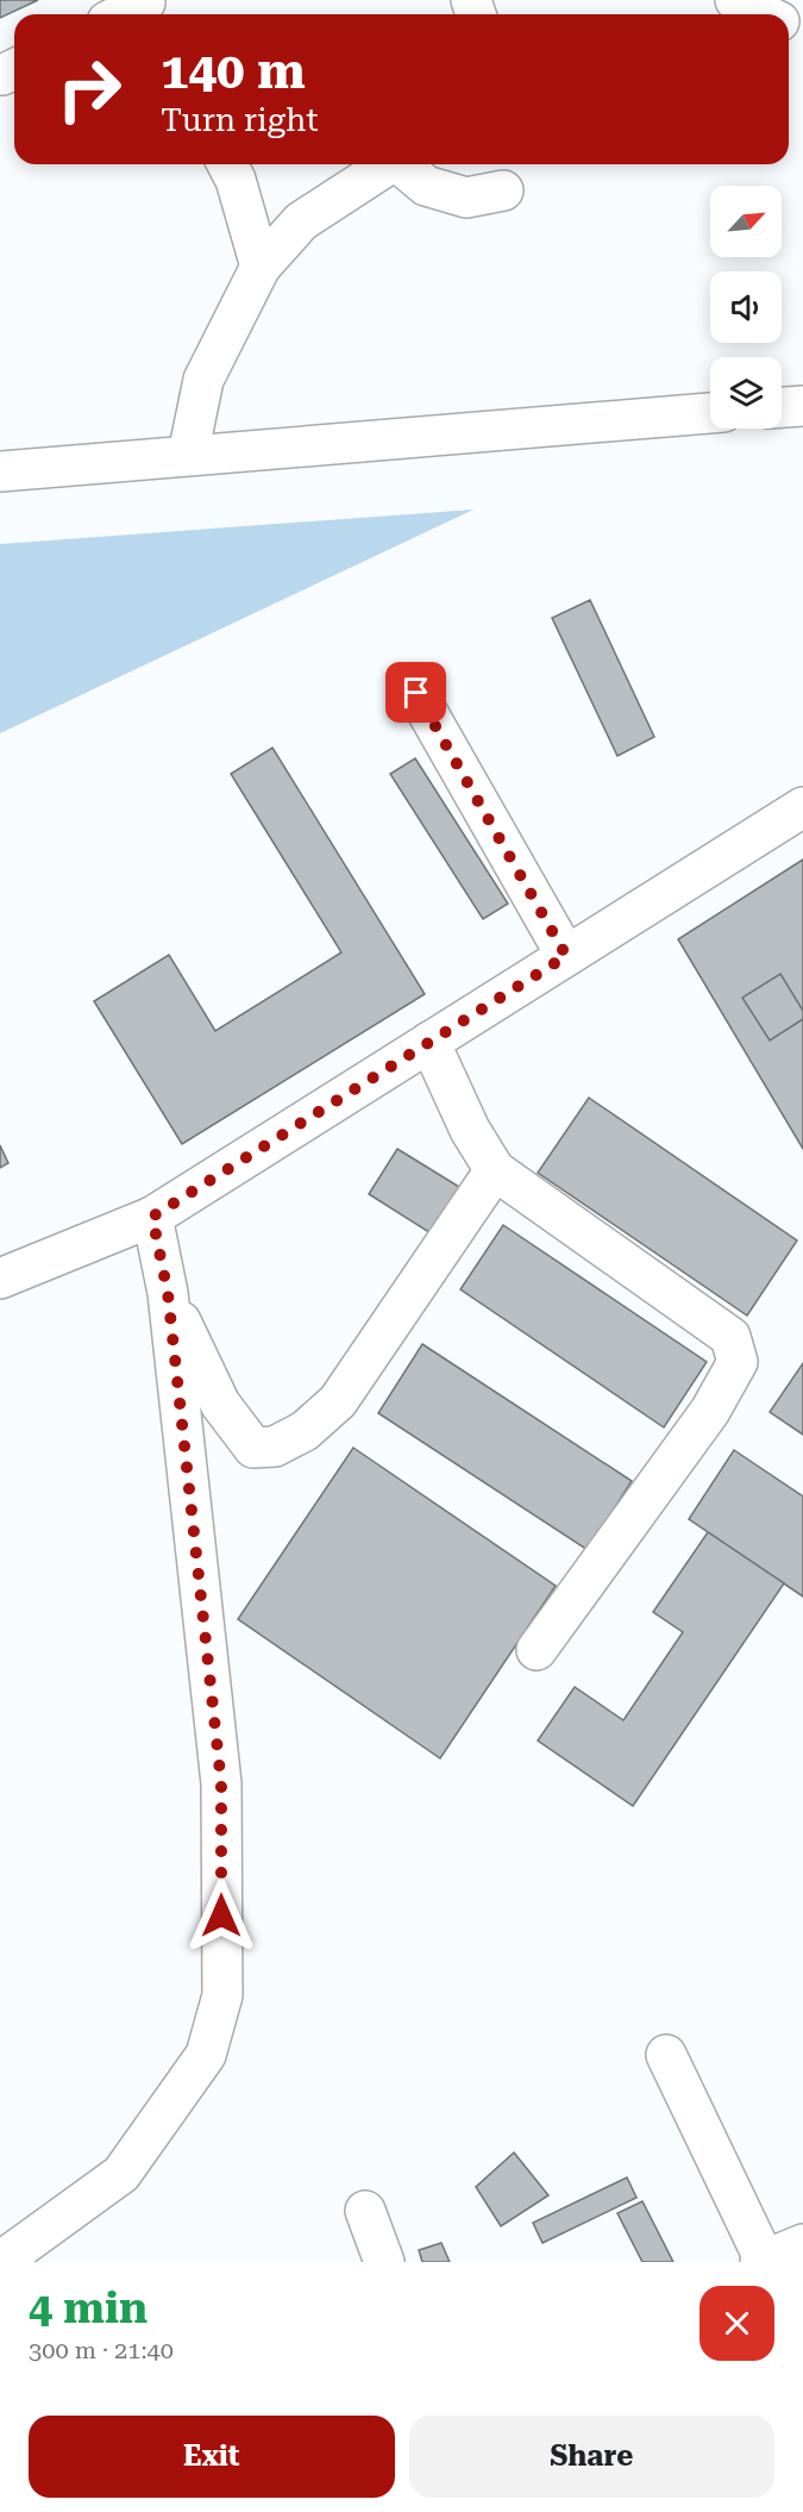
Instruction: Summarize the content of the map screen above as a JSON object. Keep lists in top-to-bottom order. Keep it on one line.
{"north":"top right","page":{"turn":["140 m","Turn right"],"heading":["4 min","300 m · 21:40"],"buttons":["Exit","Share"]}}
